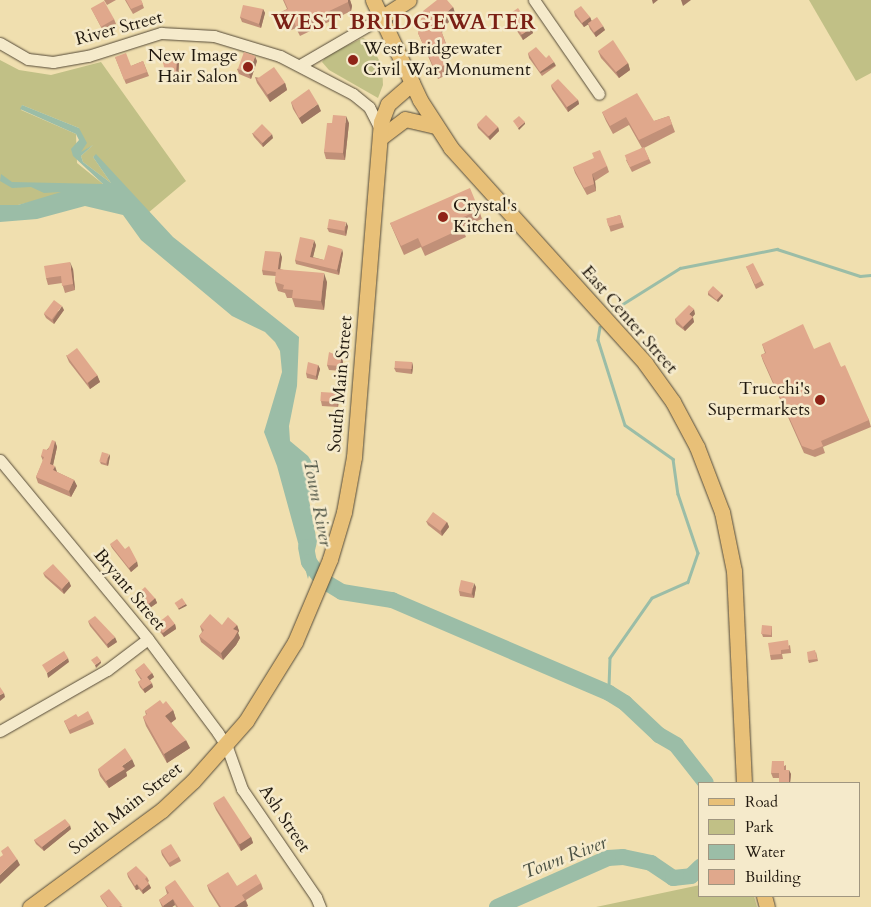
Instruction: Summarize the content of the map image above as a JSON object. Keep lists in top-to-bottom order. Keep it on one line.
{"streets":{"main road":["East Center Street","South Main Street"],"street":["River Street","Bryant Street","Ash Street"]},"crossings":[["River Street","South Main Street"],["East Center Street","South Main Street"],["South Main Street","Bryant Street"],["South Main Street","Ash Street"],["Bryant Street","Ash Street"]],"districts":["WEST BRIDGEWATER"],"water":["Town River"],"places":["West Bridgewater Civil War Monument","New Image Hair Salon","Crystal's Kitchen","Trucchi's Supermarkets"],"legend":["Road","Park","Water","Building"]}
